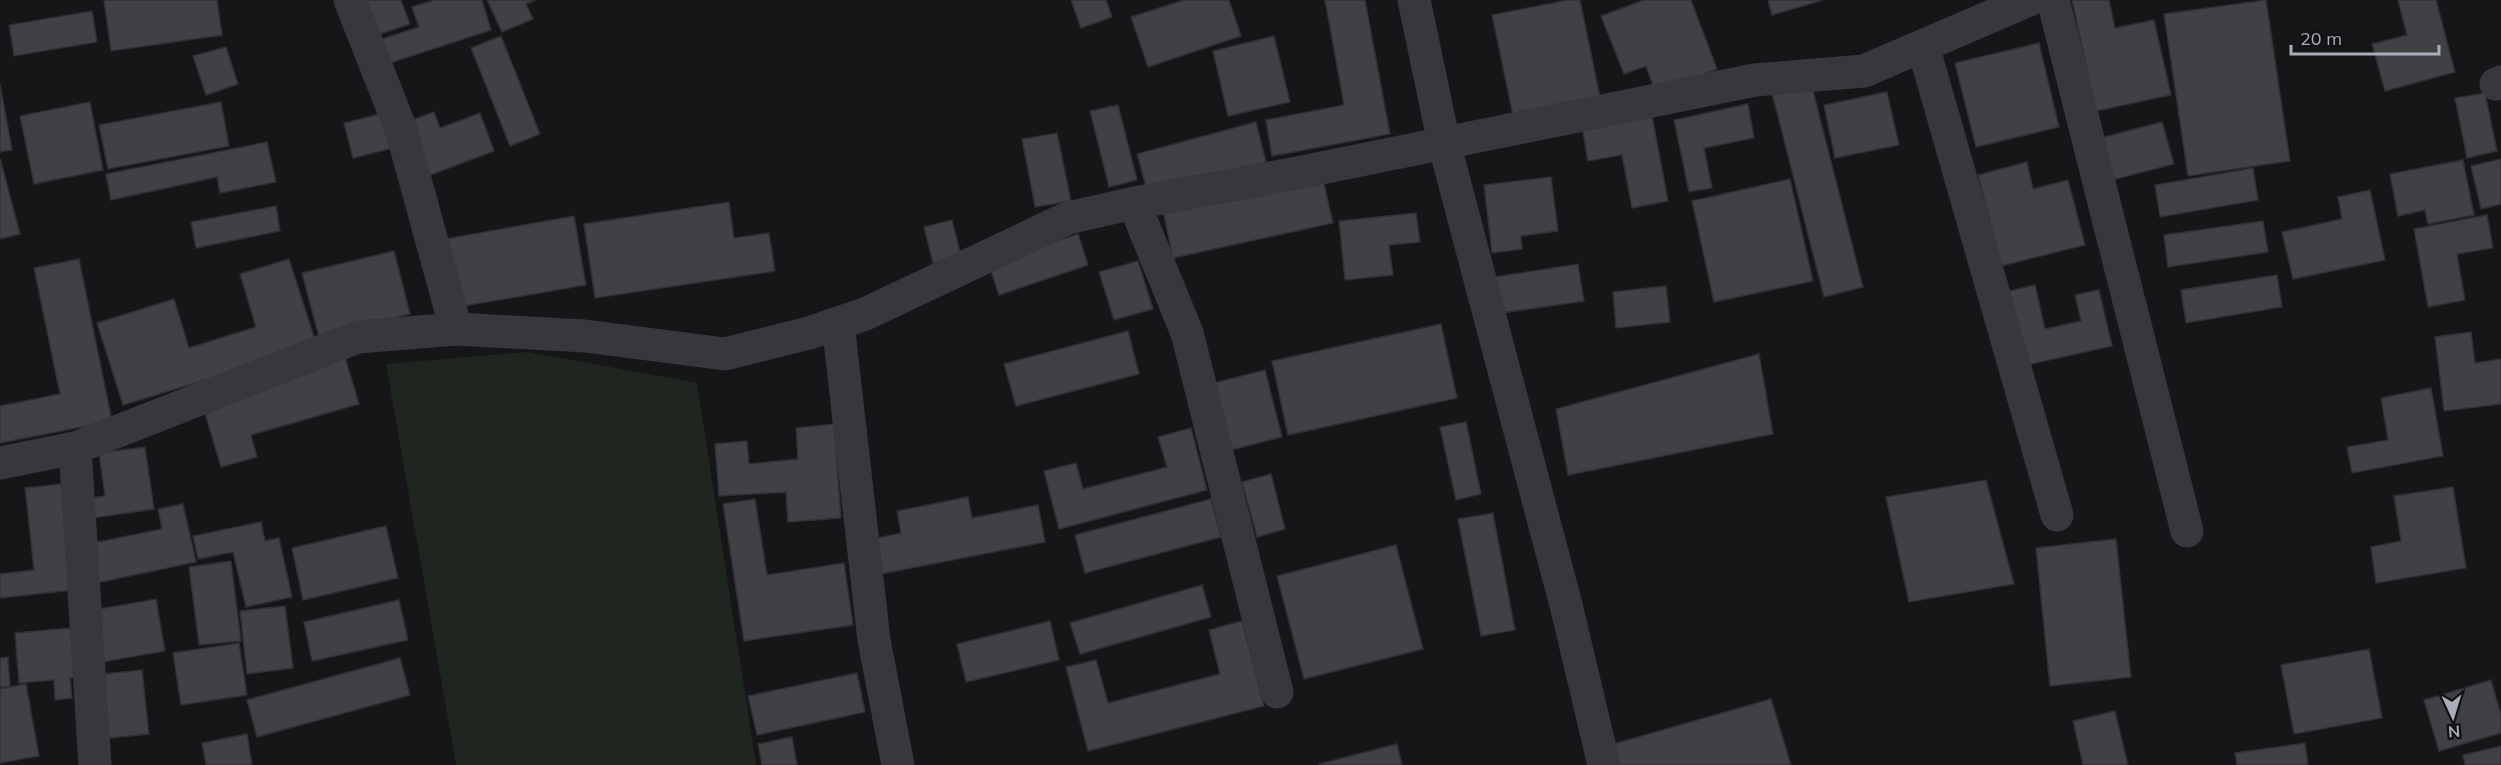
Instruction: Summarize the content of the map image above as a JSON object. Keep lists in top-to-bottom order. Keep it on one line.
{"scale_bar":"20 m","north":"bottom"}
